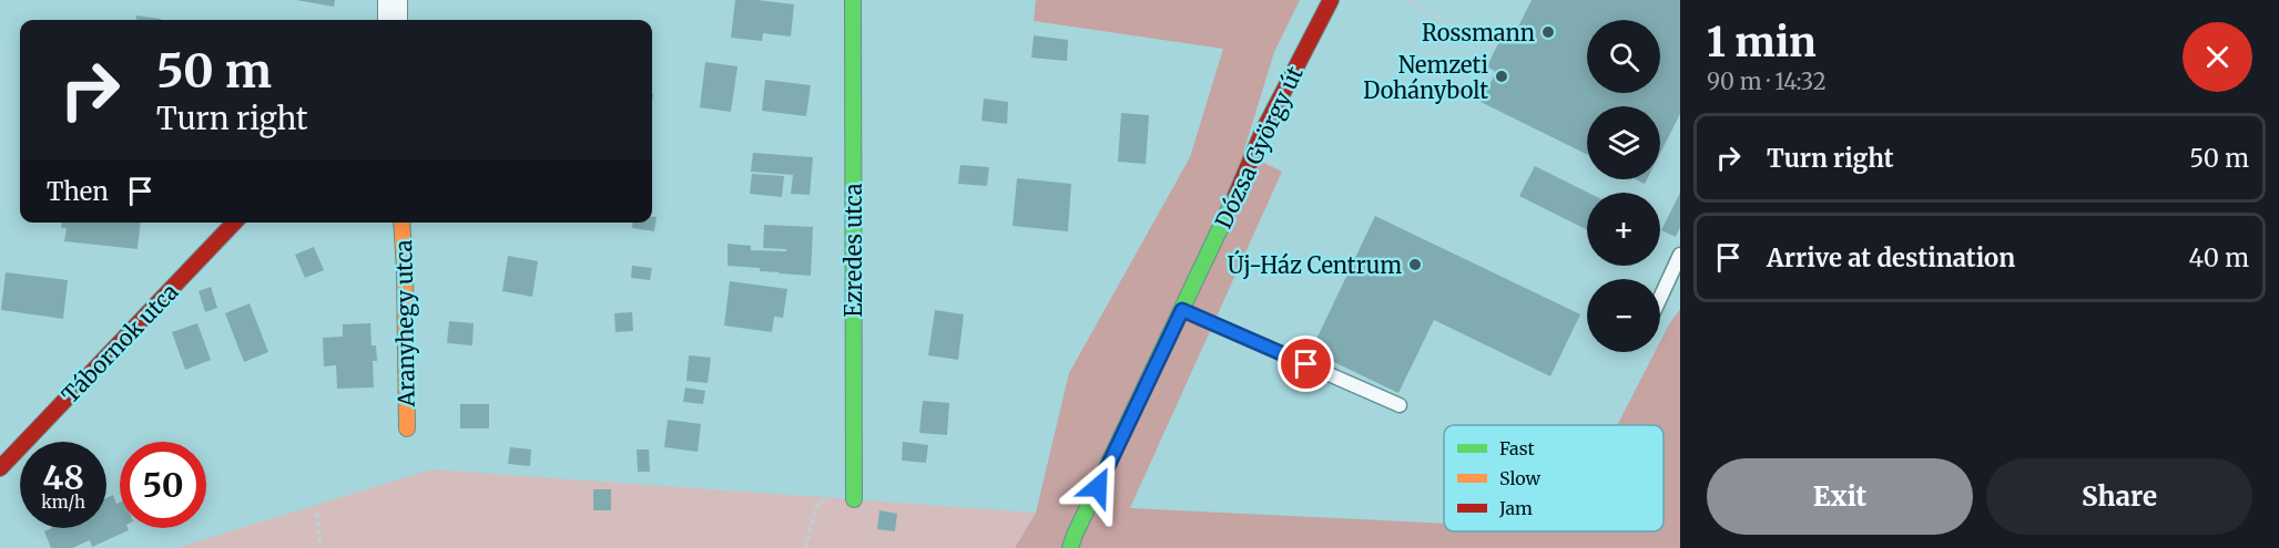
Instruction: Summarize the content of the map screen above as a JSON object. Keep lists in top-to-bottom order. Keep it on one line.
{"streets":{"street":["Dózsa György út","Ezredes utca","Aranyhegy utca","Tábornok utca"]},"places":["Rossmann","Nemzeti Dohánybolt","Új-Ház Centrum"],"legend":["Fast","Slow","Jam"],"page":{"heading":["1 min","90 m · 14:32"],"map_buttons":["+","−"],"turn":["50 m","Turn right"],"list":[{"name":"Turn right","value":"50 m"},{"name":"Arrive at destination","value":"40 m"}],"then":"Then","speed":"48 km/h","limit":"50","buttons":["Exit","Share"]}}
